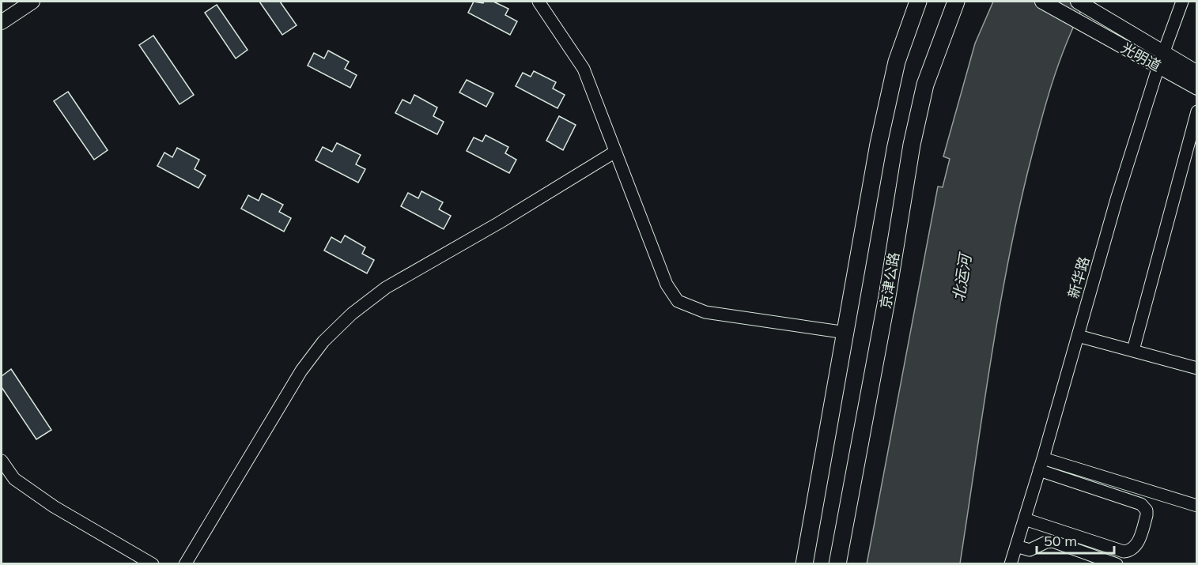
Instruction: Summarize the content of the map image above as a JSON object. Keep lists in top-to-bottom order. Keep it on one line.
{"streets":{"highway":["京津公路"],"main road":["光明道"],"street":["新华路"]},"crossings":[["光明道","新华路"]],"water":["北运河"],"scale_bar":"50 m"}
